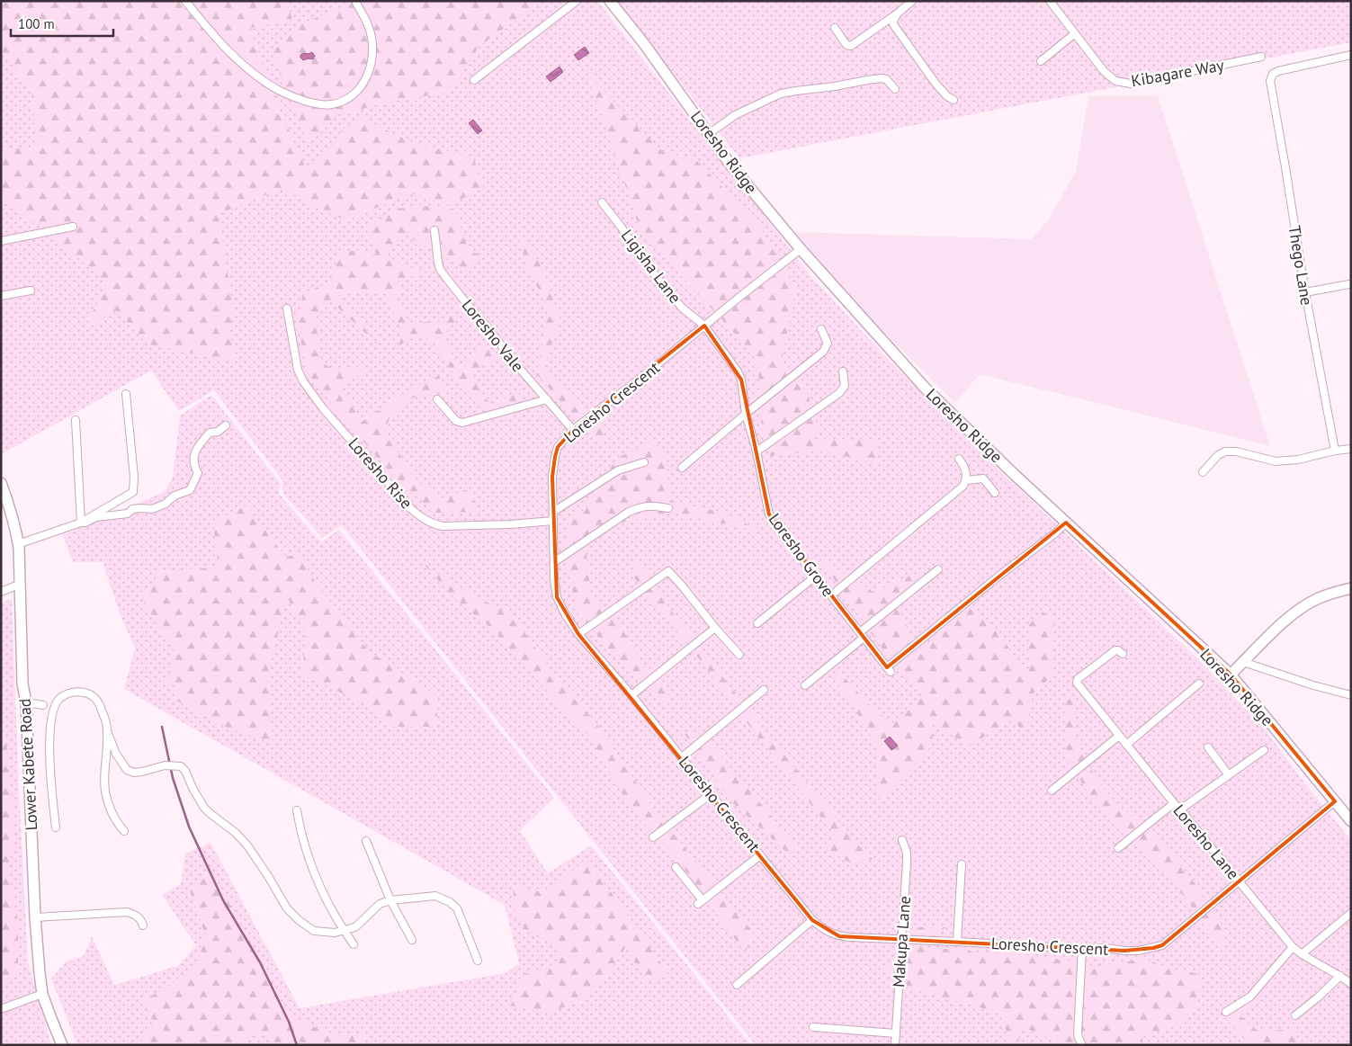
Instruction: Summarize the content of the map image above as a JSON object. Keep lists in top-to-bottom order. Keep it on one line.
{"streets":{"main road":["Loresho Ridge","Lower Kabete Road"],"street":["Kibagare Way","Thego Lane","Ligisha Lane","Loresho Vale","Loresho Crescent","Loresho Rise","Loresho Grove","Loresho Lane","Makupa Lane"]},"crossings":[["Loresho Ridge","Loresho Crescent"],["Loresho Ridge","Loresho Grove"],["Ligisha Lane","Loresho Crescent"],["Ligisha Lane","Loresho Grove"],["Loresho Vale","Loresho Crescent"],["Loresho Crescent","Loresho Rise"],["Loresho Crescent","Loresho Grove"],["Loresho Crescent","Loresho Lane"],["Loresho Crescent","Makupa Lane"]],"scale_bar":"100 m"}
